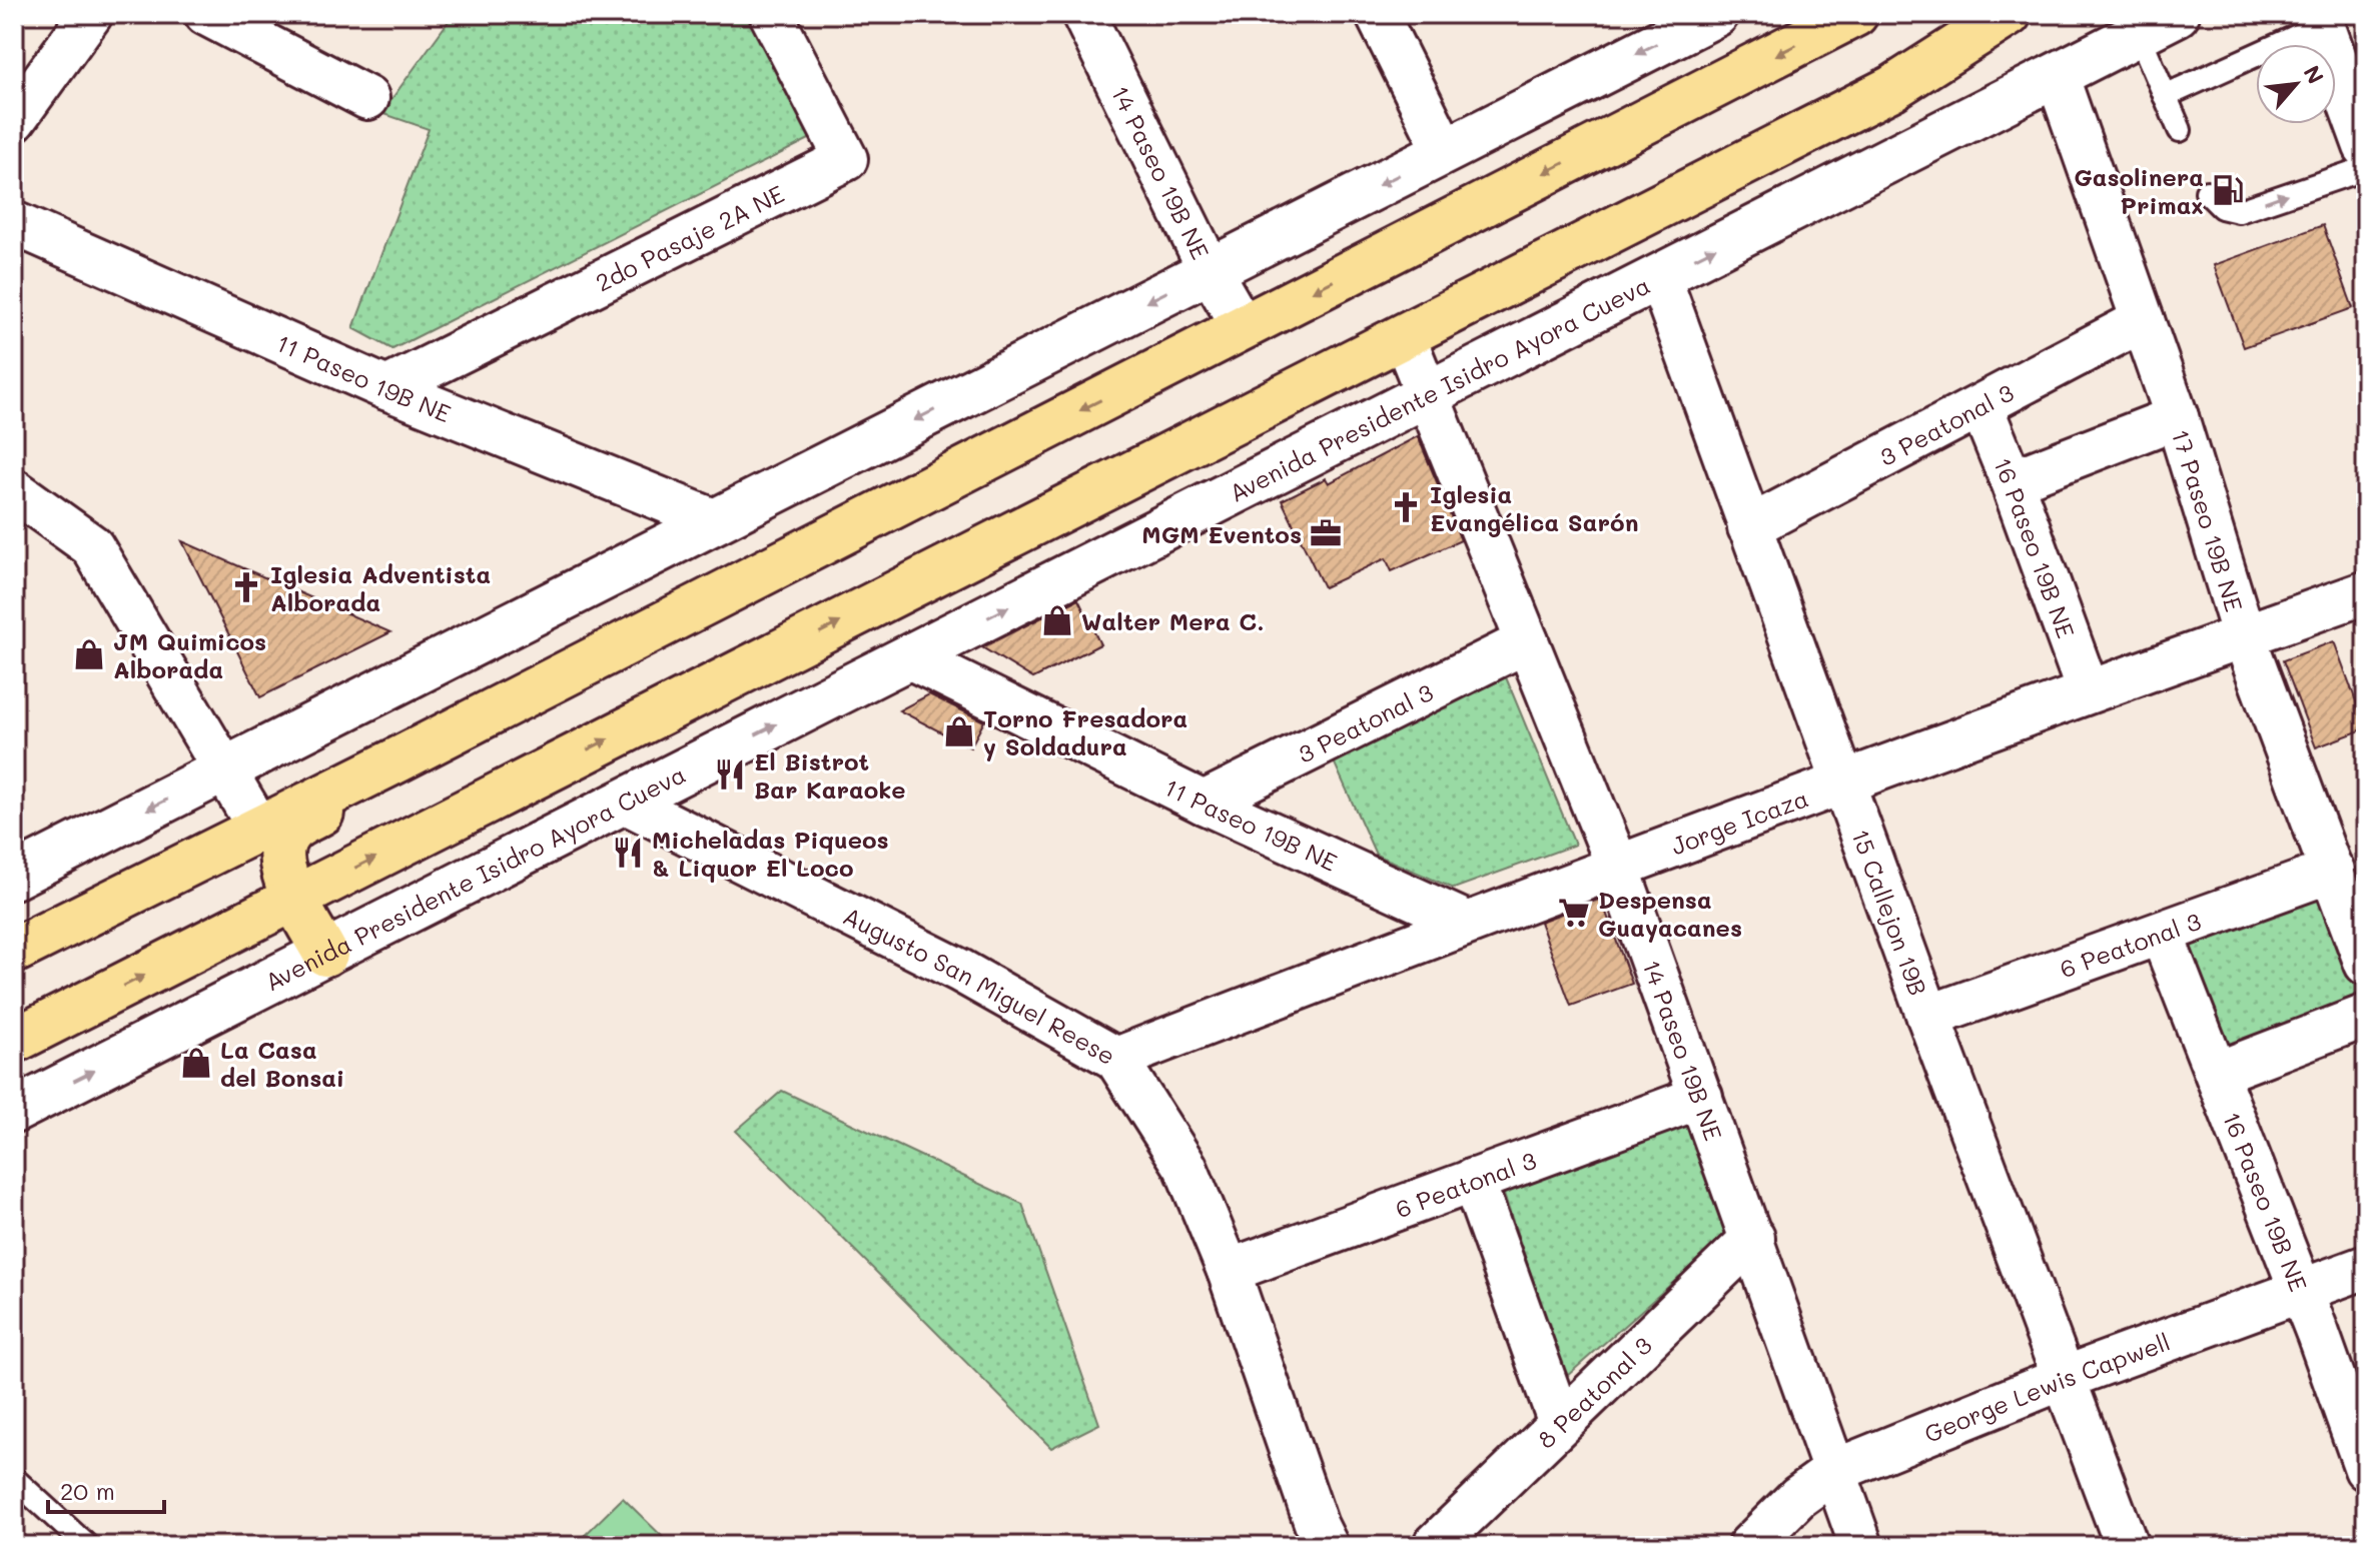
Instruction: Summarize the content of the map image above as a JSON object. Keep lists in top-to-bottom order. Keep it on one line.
{"streets":{"main road":["Avenida Presidente Isidro Ayora Cueva"],"street":["14 Paseo 19B NE","2do Pasaje 2A NE","11 Paseo 19B NE","3 Peatonal 3","17 Paseo 19B NE","16 Paseo 19B NE","Jorge Icaza","15 Callejon 19B","6 Peatonal 3","Augusto San Miguel Reese","George Lewis Capwell","8 Peatonal 3"]},"crossings":[["14 Paseo 19B NE","Avenida Presidente Isidro Ayora Cueva"],["14 Paseo 19B NE","3 Peatonal 3"],["14 Paseo 19B NE","Jorge Icaza"],["14 Paseo 19B NE","6 Peatonal 3"],["14 Paseo 19B NE","George Lewis Capwell"],["14 Paseo 19B NE","8 Peatonal 3"],["2do Pasaje 2A NE","11 Paseo 19B NE"],["11 Paseo 19B NE","Avenida Presidente Isidro Ayora Cueva"],["11 Paseo 19B NE","3 Peatonal 3"],["11 Paseo 19B NE","Jorge Icaza"],["Avenida Presidente Isidro Ayora Cueva","17 Paseo 19B NE"],["Avenida Presidente Isidro Ayora Cueva","15 Callejon 19B"],["Avenida Presidente Isidro Ayora Cueva","Augusto San Miguel Reese"],["3 Peatonal 3","17 Paseo 19B NE"],["3 Peatonal 3","16 Paseo 19B NE"],["3 Peatonal 3","15 Callejon 19B"],["17 Paseo 19B NE","Jorge Icaza"],["17 Paseo 19B NE","6 Peatonal 3"],["16 Paseo 19B NE","Jorge Icaza"],["16 Paseo 19B NE","6 Peatonal 3"],["16 Paseo 19B NE","George Lewis Capwell"],["Jorge Icaza","15 Callejon 19B"],["Jorge Icaza","Augusto San Miguel Reese"],["15 Callejon 19B","6 Peatonal 3"],["15 Callejon 19B","George Lewis Capwell"],["6 Peatonal 3","Augusto San Miguel Reese"]],"places":{"fuel station":["Gasolinera Primax"],"church":["Iglesia Evangélica Sarón","Iglesia Adventista Alborada"],"office":["MGM Eventos"],"shop":["Walter Mera C.","JM Quimicos Alborada","Torno Fresadora y Soldadura","La Casa del Bonsai"],"restaurant":["El Bistrot Bar Karaoke","Micheladas Piqueos & Liquor El Loco"],"supermarket":["Despensa Guayacanes"]},"scale_bar":"20 m","north":"top right"}
